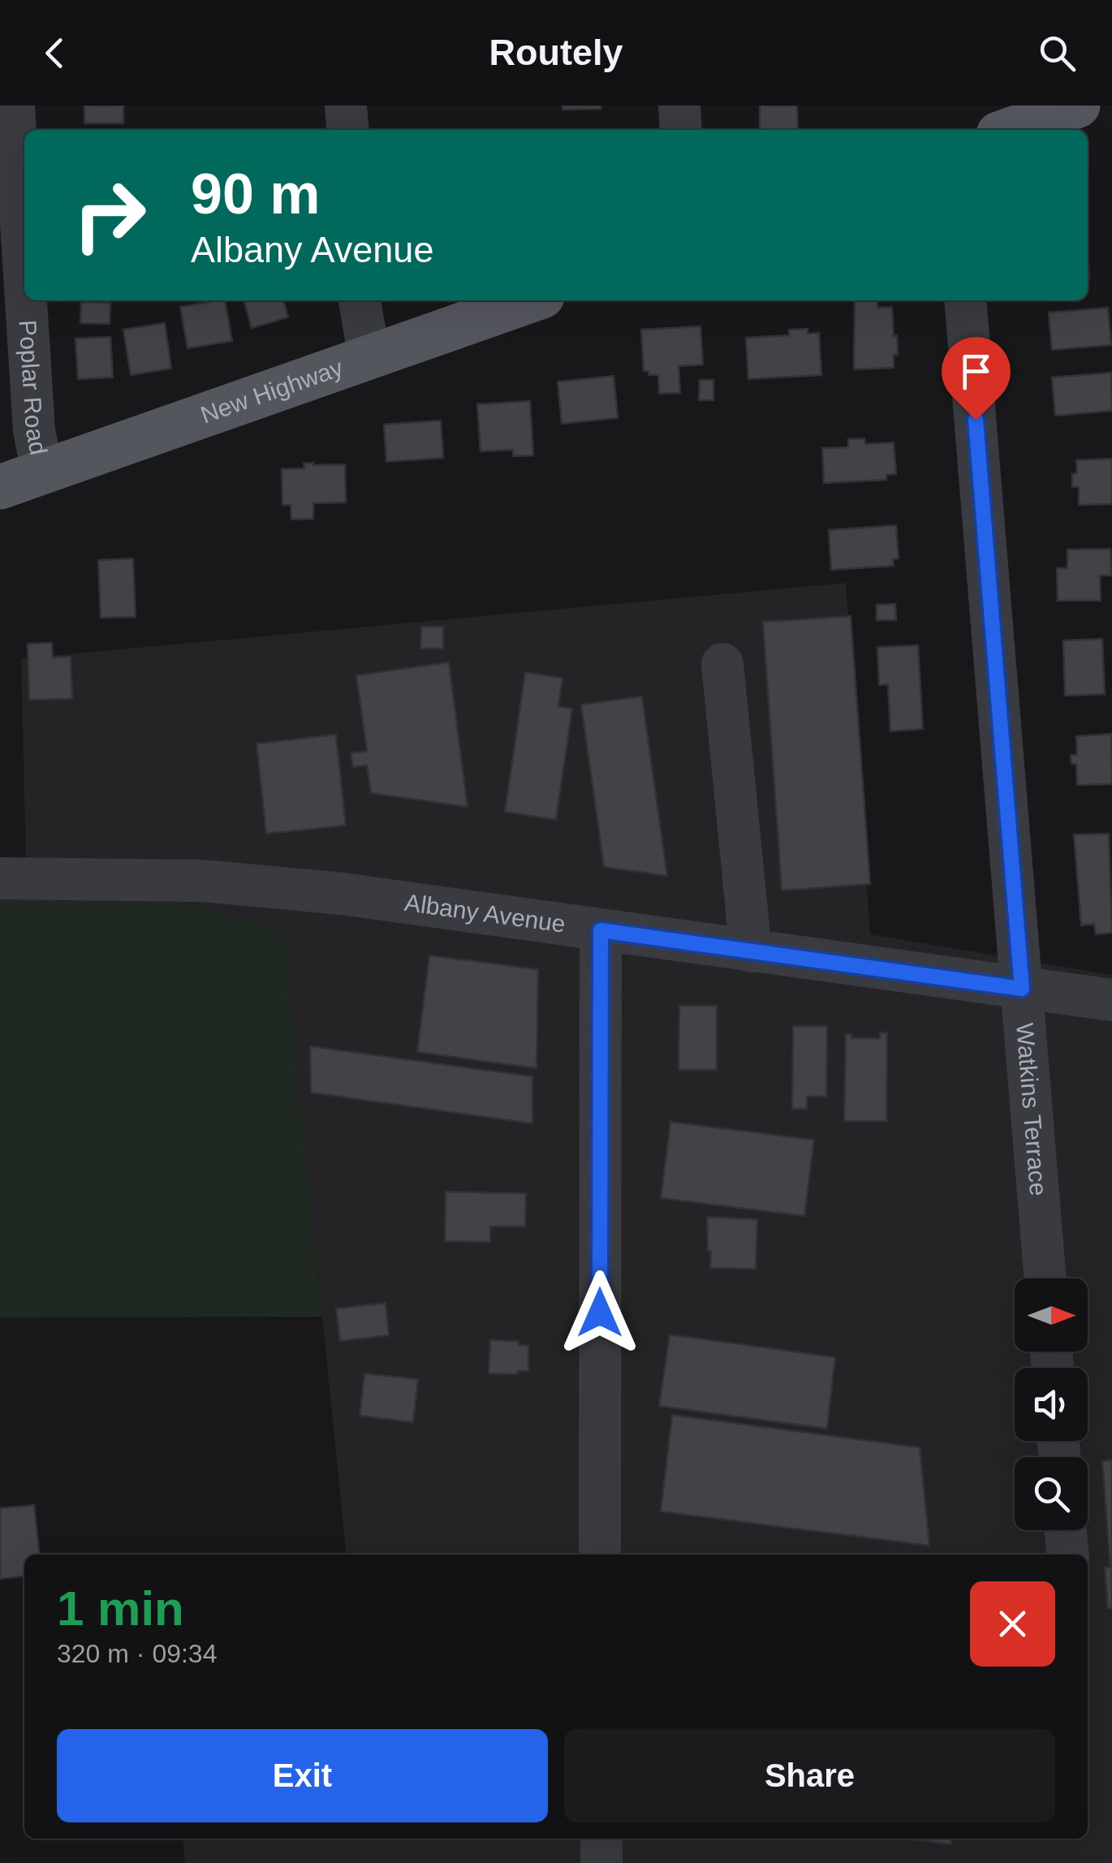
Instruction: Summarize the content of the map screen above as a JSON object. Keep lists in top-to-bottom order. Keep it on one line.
{"streets":{"main road":["New Highway"],"street":["Poplar Road","Albany Avenue","Watkins Terrace"]},"crossings":[["Poplar Road","New Highway"],["Albany Avenue","Watkins Terrace"]],"north":"right","page":{"header":"Routely","turn":["90 m","Albany Avenue"],"heading":["1 min","320 m · 09:34"],"buttons":["Exit","Share"]}}
